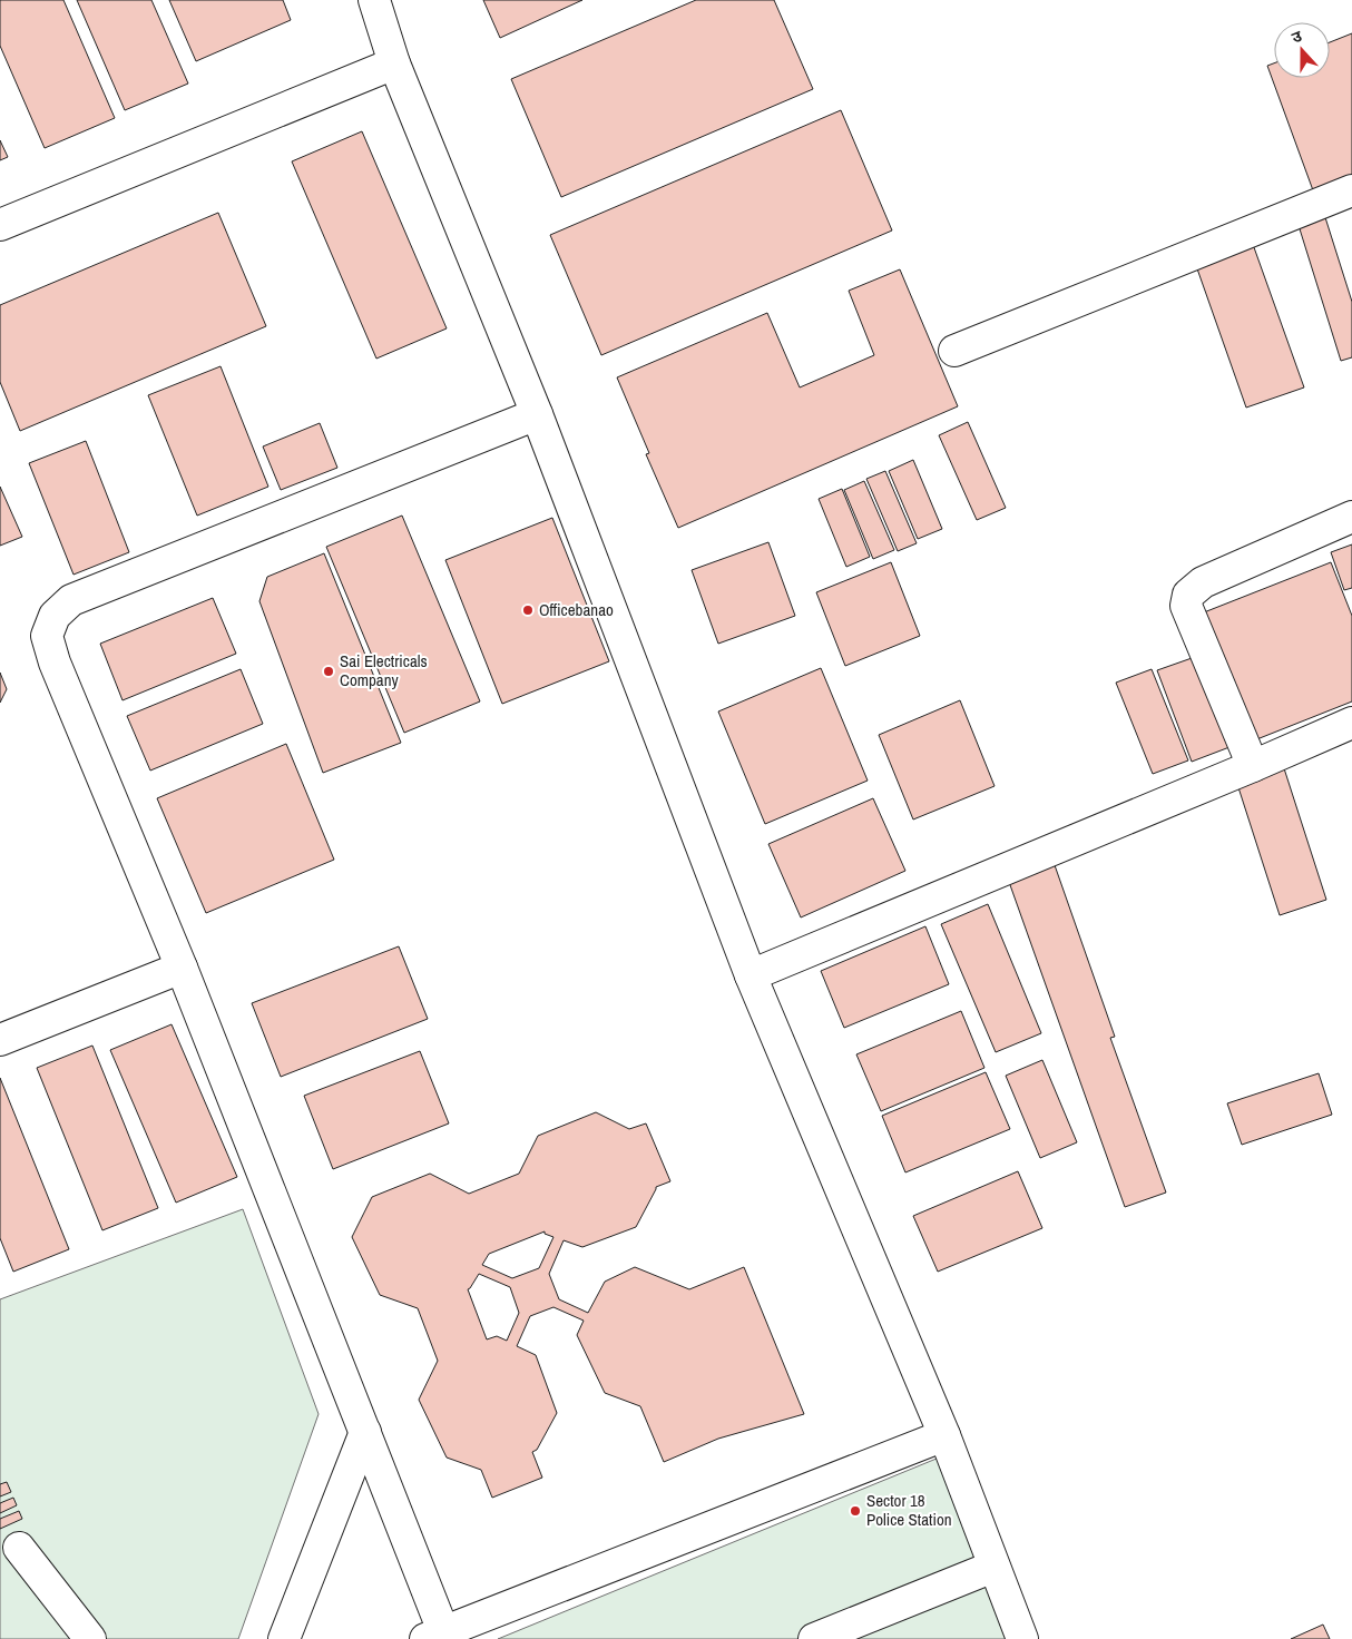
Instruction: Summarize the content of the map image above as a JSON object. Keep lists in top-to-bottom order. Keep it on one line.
{"places":["Officebanao","Sai Electricals Company","Sector 18 Police Station"],"north":"top"}
